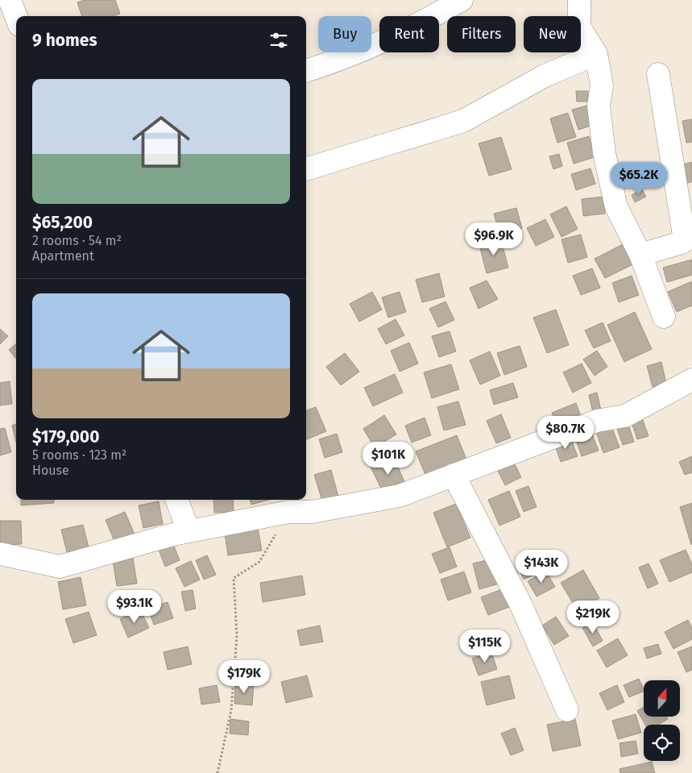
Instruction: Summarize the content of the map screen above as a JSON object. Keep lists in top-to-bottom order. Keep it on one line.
{"north":"top","page":{"chip":["Buy","Rent","Filters","New"],"heading":"9 homes","list":[{"name":"$65,200","note":"2 rooms · 54 m² · Apartment"},{"name":"$179,000","note":"5 rooms · 123 m² · House"}],"price":["$65.2K","$96.9K","$80.7K","$101K","$143K","$93.1K","$219K","$115K","$179K"]}}
